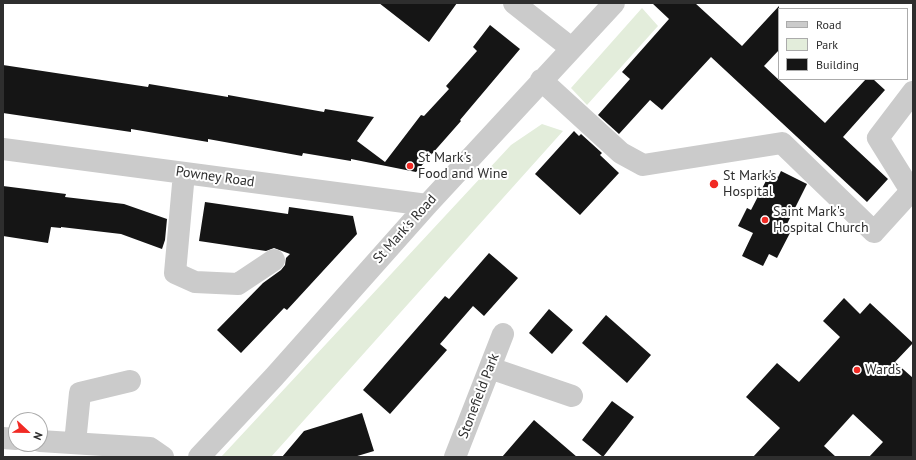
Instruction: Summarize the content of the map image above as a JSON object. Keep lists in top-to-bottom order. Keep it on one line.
{"streets":{"street":["Powney Road","St Mark's Road","Stonefield Park"]},"crossings":[["Powney Road","St Mark's Road"]],"places":["St Mark's Food and Wine","St Mark's Hospital","Saint Mark's Hospital Church","Wards"],"legend":["Road","Park","Building"],"north":"right"}
